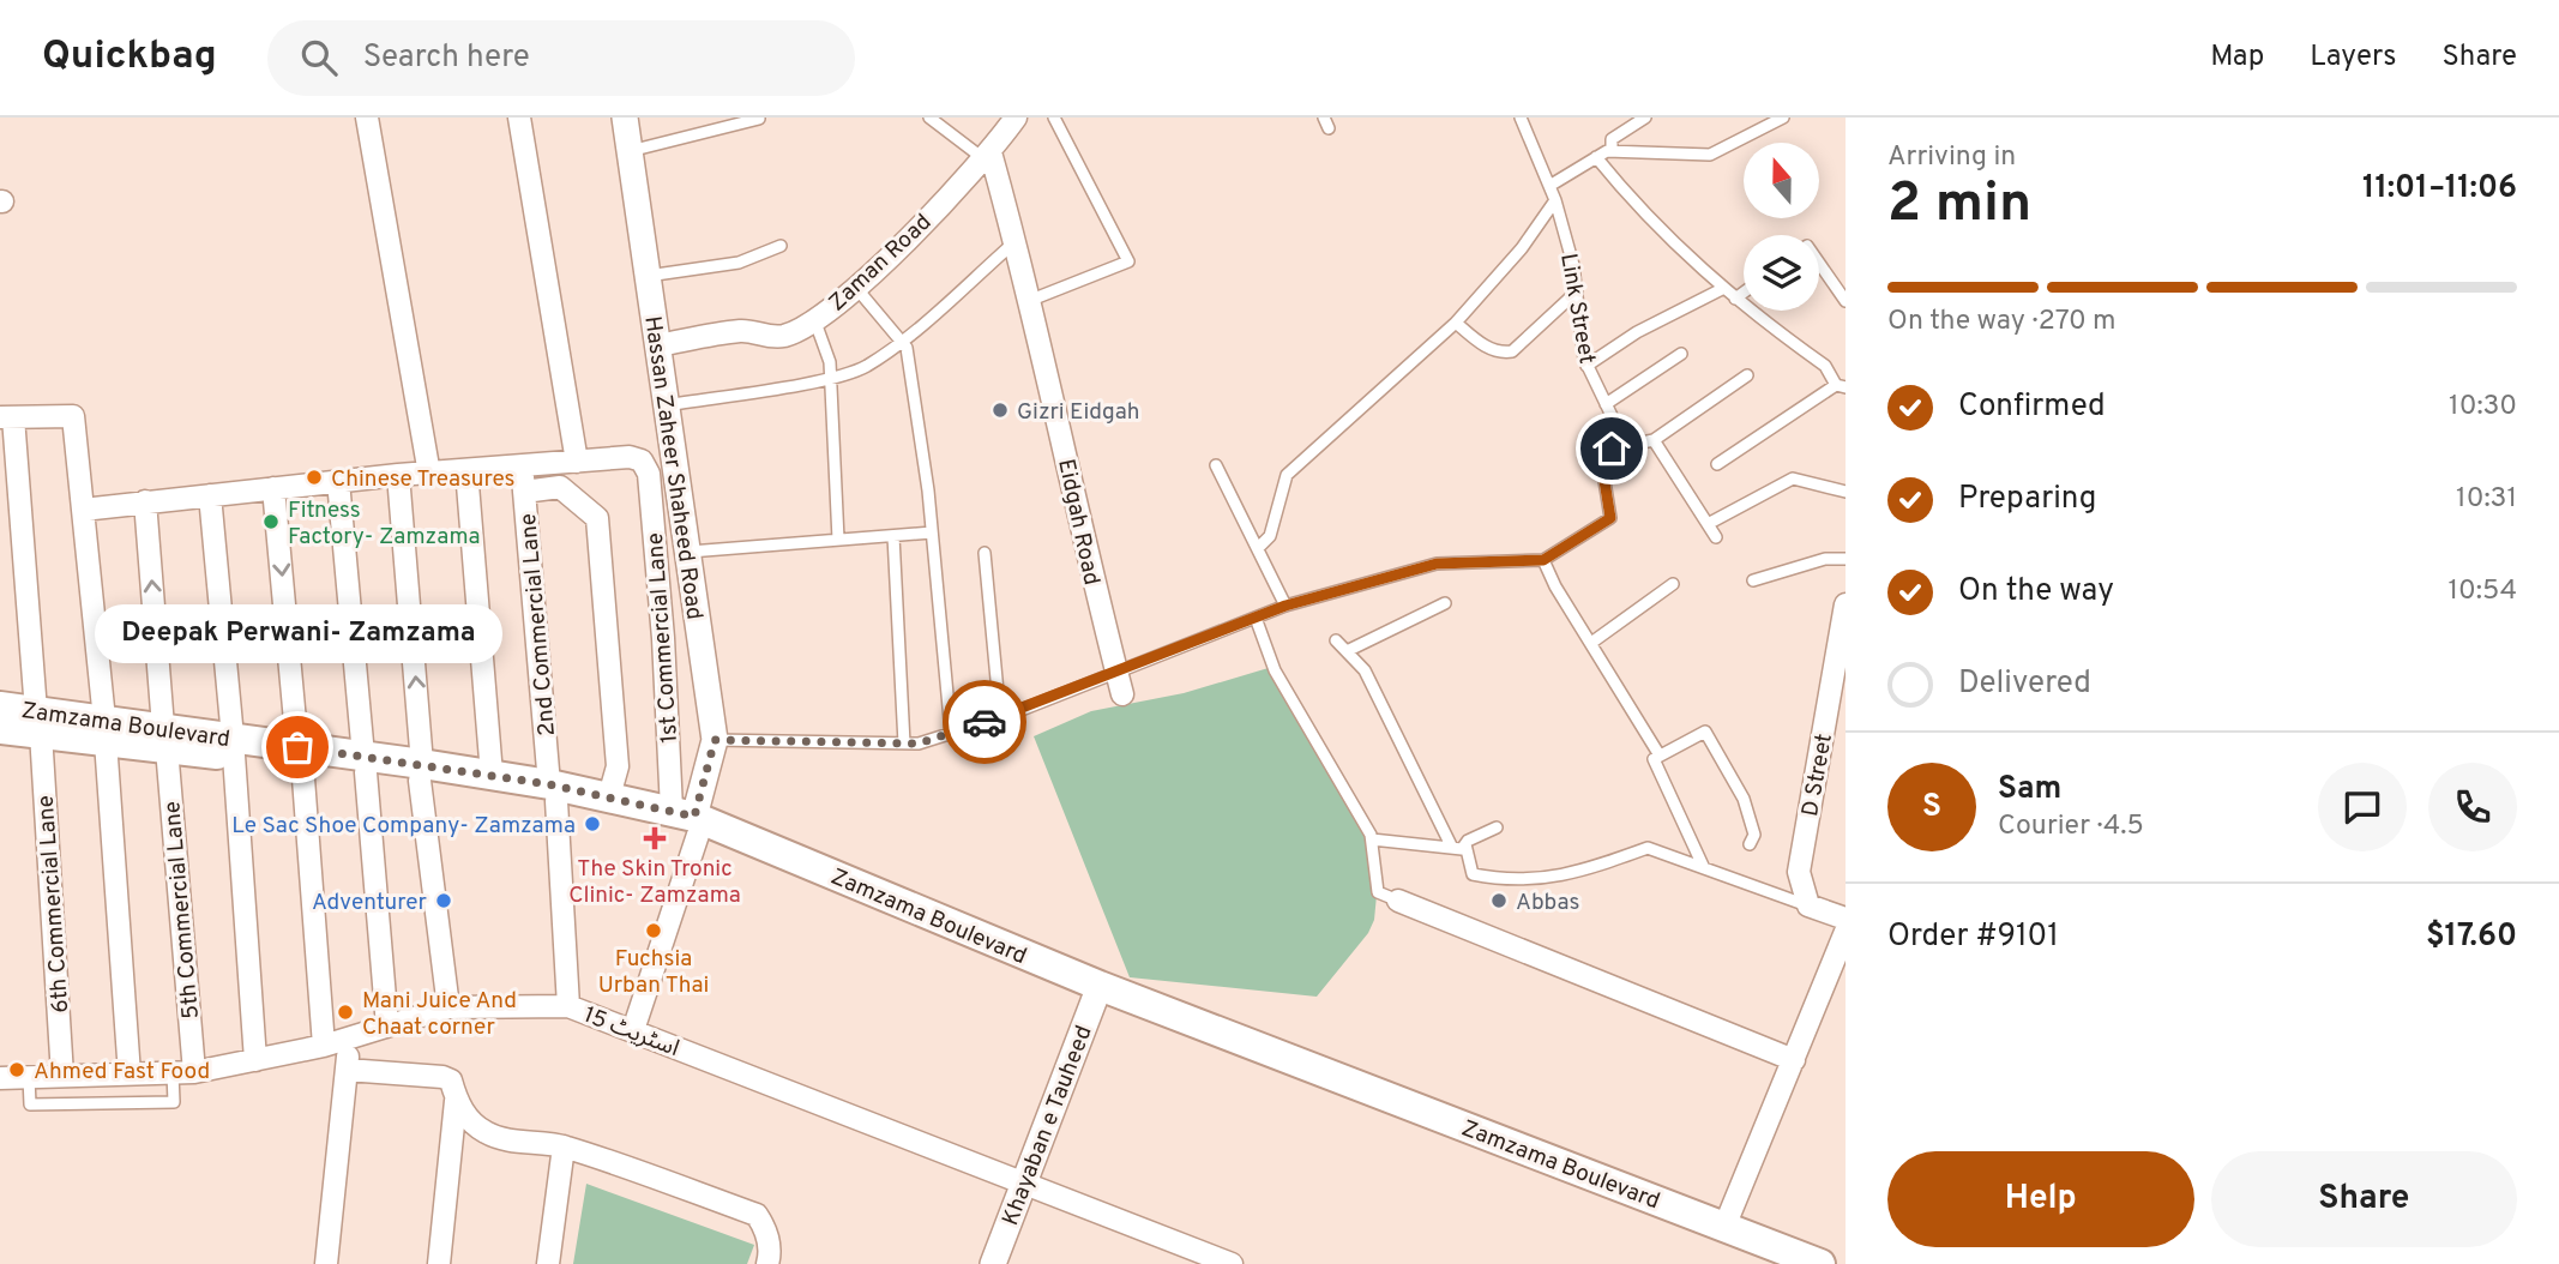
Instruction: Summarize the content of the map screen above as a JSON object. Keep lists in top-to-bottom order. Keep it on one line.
{"streets":{"main road":["Zamzama Boulevard"],"street":["Zaman Road","Hassan Zaheer Shaheed Road","Eidgah Road","2nd Commercial Lane","1st Commercial Lane","D Street","6th Commercial Lane","5th Commercial Lane","اسٹریٹ 15","Khayaban e Tauheed"],"lane":["Link Street"]},"crossings":[["Zaman Road","Hassan Zaheer Shaheed Road"],["Zaman Road","Eidgah Road"],["Hassan Zaheer Shaheed Road","1st Commercial Lane"],["Hassan Zaheer Shaheed Road","Zamzama Boulevard"],["2nd Commercial Lane","Zamzama Boulevard"],["2nd Commercial Lane","اسٹریٹ 15"],["1st Commercial Lane","Zamzama Boulevard"],["Zamzama Boulevard","6th Commercial Lane"],["Zamzama Boulevard","5th Commercial Lane"],["Zamzama Boulevard","Khayaban e Tauheed"],["6th Commercial Lane","اسٹریٹ 15"],["5th Commercial Lane","اسٹریٹ 15"],["اسٹریٹ 15","Khayaban e Tauheed"]],"places":{"other":["Gizri Eidgah","Chinese Treasures","Fitness Factory- Zamzama","Deepak Perwani- Zamzama","Le Sac Shoe Company- Zamzama","Adventurer","Abbas","Fuchsia Urban Thai","Mani Juice And Chaat corner","Ahmed Fast Food"],"health":["The Skin Tronic Clinic- Zamzama"]},"north":"top","page":{"header":"Quickbag","search":"Search here","nav":["Map","Layers","Share"],"heading":["2 min","Arriving in","11:01–11:06"],"panel":["Sam","Courier · 4.5","Order #9101","$17.60"],"bar":"On the way · 270 m","list":[["Confirmed","10:30"],["Preparing","10:31"],["On the way","10:54"],"Delivered"],"bubble":"Deepak Perwani- Zamzama","round":"S","buttons":["Help","Share"]}}
